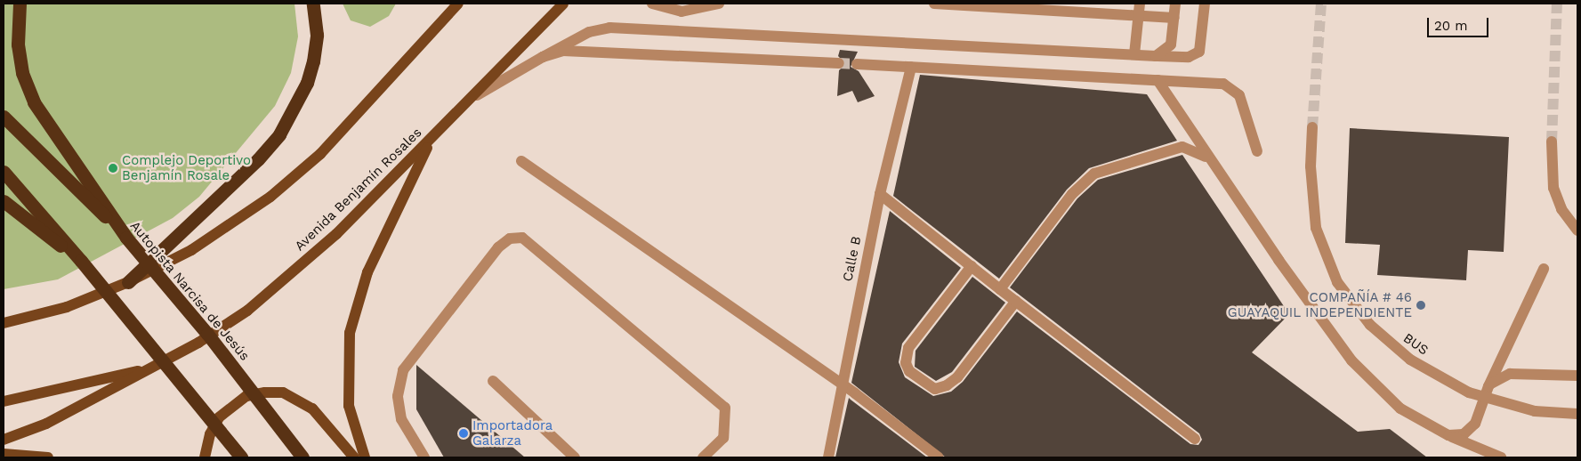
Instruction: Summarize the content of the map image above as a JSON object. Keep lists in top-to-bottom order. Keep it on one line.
{"streets":{"highway":["Autopista Narcisa de Jesús"],"main road":["Avenida Benjamín Rosales"],"lane":["Calle B","BUS"]},"places":["Complejo Deportivo Benjamín Rosale","COMPAÑÍA # 46 GUAYAQUIL INDEPENDIENTE","Importadora Galarza"],"scale_bar":"20 m"}
